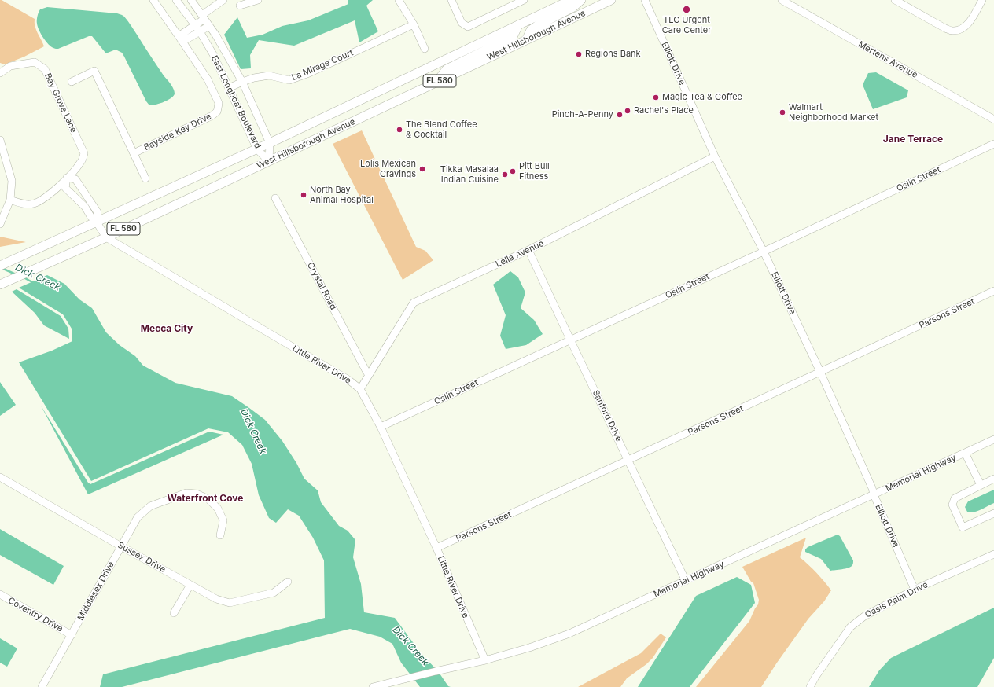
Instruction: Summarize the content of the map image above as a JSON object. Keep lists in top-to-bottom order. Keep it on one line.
{"streets":{"main road":["West Hillsborough Avenue","FL 580"],"street":["Mertens Avenue","Elliott Drive","La Mirage Court","East Longboat Boulevard","Bay Grove Lane","Bayside Key Drive","Oslin Street","Lella Avenue","Crystal Road","Parsons Street","Little River Drive","Sanford Drive","Memorial Highway","Sussex Drive","Middlesex Drive","Oasis Palm Drive","Coventry Drive"]},"crossings":[["West Hillsborough Avenue","East Longboat Boulevard"],["West Hillsborough Avenue","Little River Drive"],["Elliott Drive","Oslin Street"],["Elliott Drive","Lella Avenue"],["Elliott Drive","Parsons Street"],["Elliott Drive","Memorial Highway"],["Elliott Drive","Oasis Palm Drive"],["La Mirage Court","East Longboat Boulevard"],["Oslin Street","Little River Drive"],["Oslin Street","Sanford Drive"],["Lella Avenue","Crystal Road"],["Lella Avenue","Little River Drive"],["Lella Avenue","Sanford Drive"],["Parsons Street","Little River Drive"],["Parsons Street","Sanford Drive"],["Little River Drive","Memorial Highway"],["Sanford Drive","Memorial Highway"],["Sussex Drive","Middlesex Drive"],["Middlesex Drive","Coventry Drive"]],"districts":["Jane Terrace","Mecca City","Waterfront Cove"],"water":["Dick Creek"],"places":["TLC Urgent Care Center","Regions Bank","Magic Tea & Coffee","Rachel's Place","Walmart Neighborhood Market","Pinch-A-Penny","The Blend Coffee & Cocktail","Lolis Mexican Cravings","Pitt Bull Fitness","Tikka Masalaa Indian Cuisine","North Bay Animal Hospital"]}
